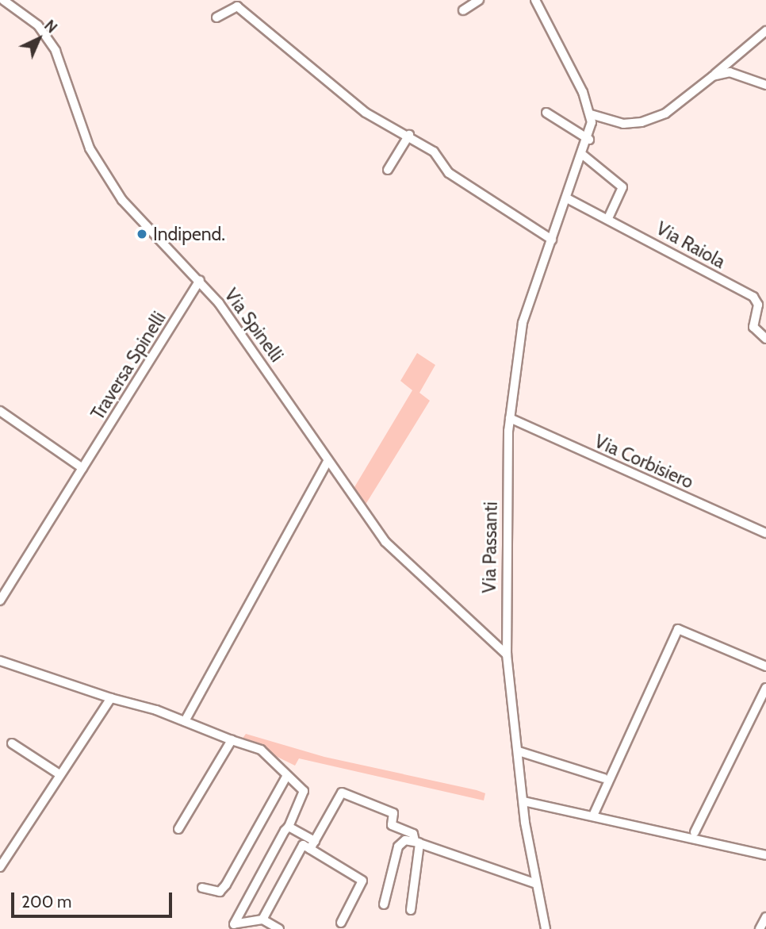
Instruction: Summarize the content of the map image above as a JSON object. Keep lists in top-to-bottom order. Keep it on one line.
{"streets":{"street":["Via Raiola","Via Spinelli","Traversa Spinelli","Via Corbisiero","Via Passanti"]},"crossings":[["Via Raiola","Via Passanti"],["Via Spinelli","Traversa Spinelli"],["Via Spinelli","Via Passanti"],["Via Corbisiero","Via Passanti"]],"places":["Indipend."],"scale_bar":"200 m","north":"top right"}
